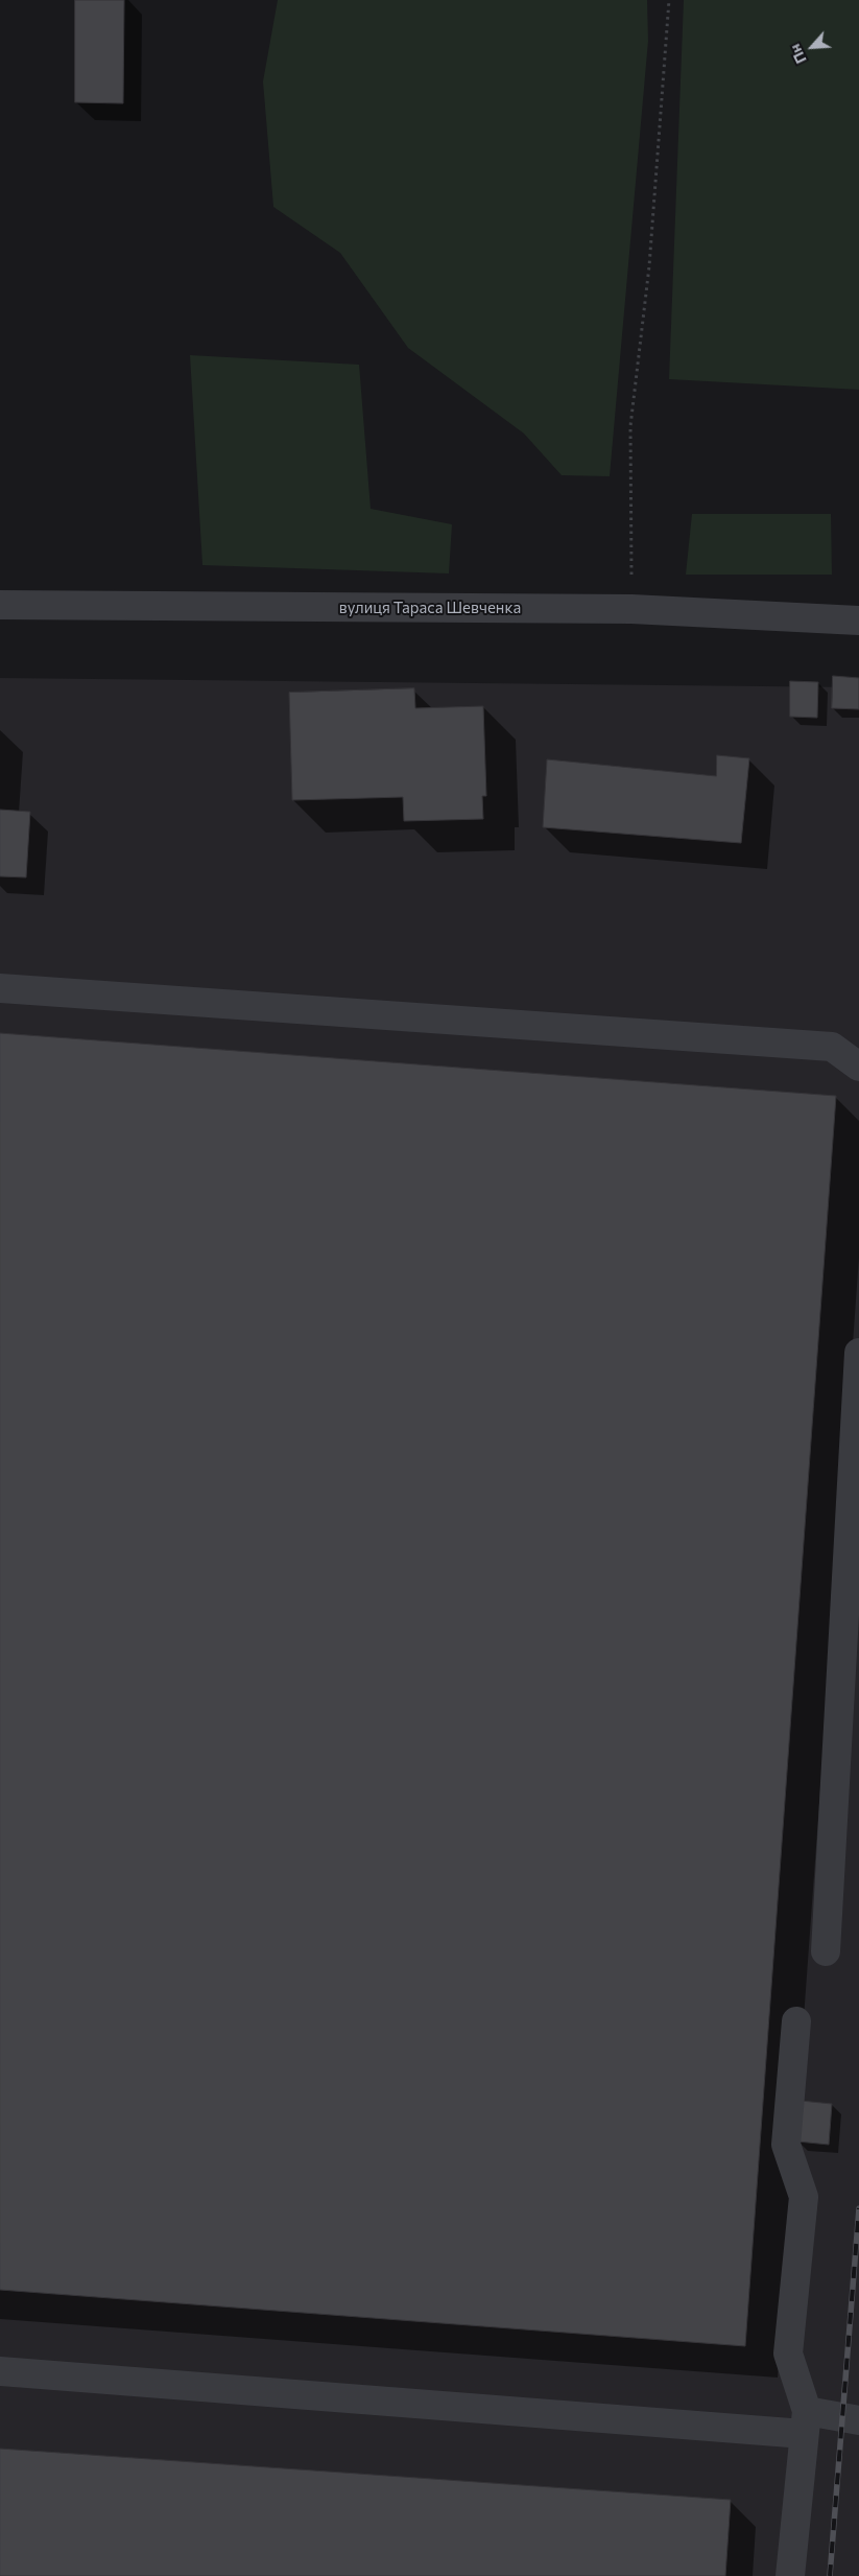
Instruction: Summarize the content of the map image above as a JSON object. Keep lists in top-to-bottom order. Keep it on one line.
{"streets":{"street":["вулиця Тараса Шевченка"]},"north":"bottom left"}
